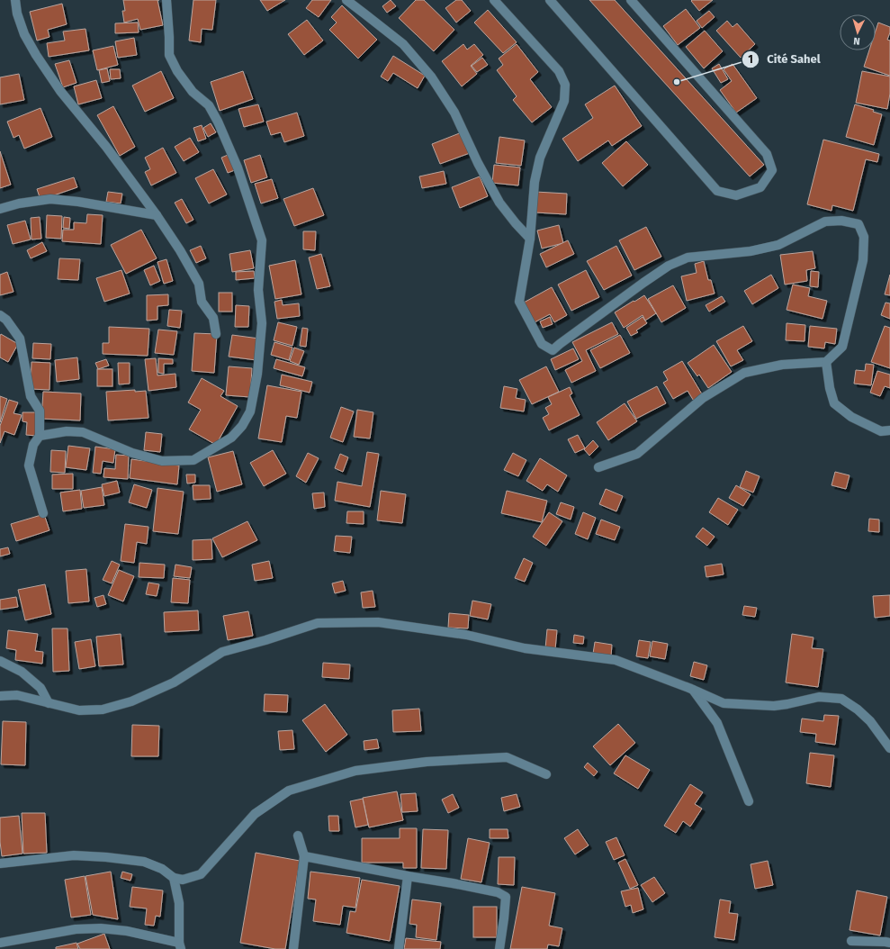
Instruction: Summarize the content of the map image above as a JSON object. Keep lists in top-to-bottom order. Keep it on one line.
{"places":["Cité Sahel"],"north":"bottom"}
